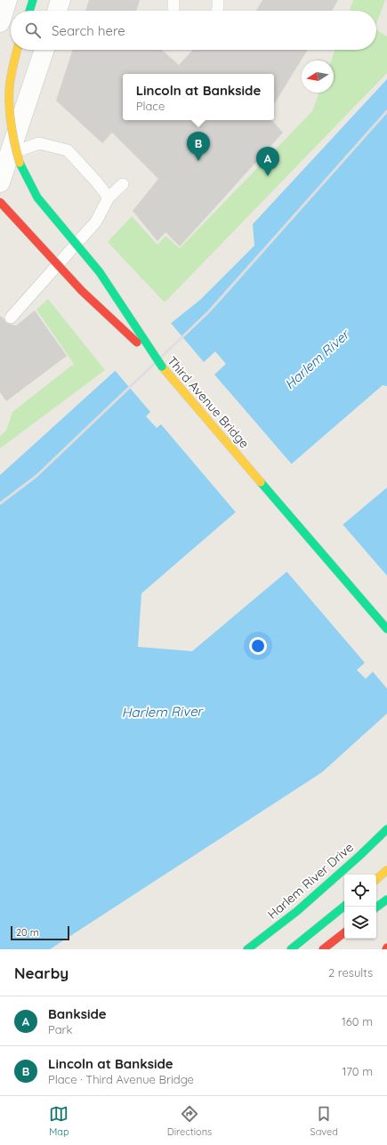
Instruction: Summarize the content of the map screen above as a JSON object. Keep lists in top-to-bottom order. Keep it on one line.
{"streets":{"main road":["Third Avenue Bridge","Harlem River Drive"]},"water":["Harlem River"],"scale_bar":"20 m","north":"left","page":{"search":"Search here","popup":["Lincoln at Bankside","Place"],"pins":["B","A"],"scale":"20 m","heading":["Nearby","2 results"],"list":[{"mark":"A","name":"Bankside","note":"Park","value":"160 m"},{"mark":"B","name":"Lincoln at Bankside","note":"Place · Third Avenue Bridge","value":"170 m"}],"nav":["Map","Directions","Saved"]}}
